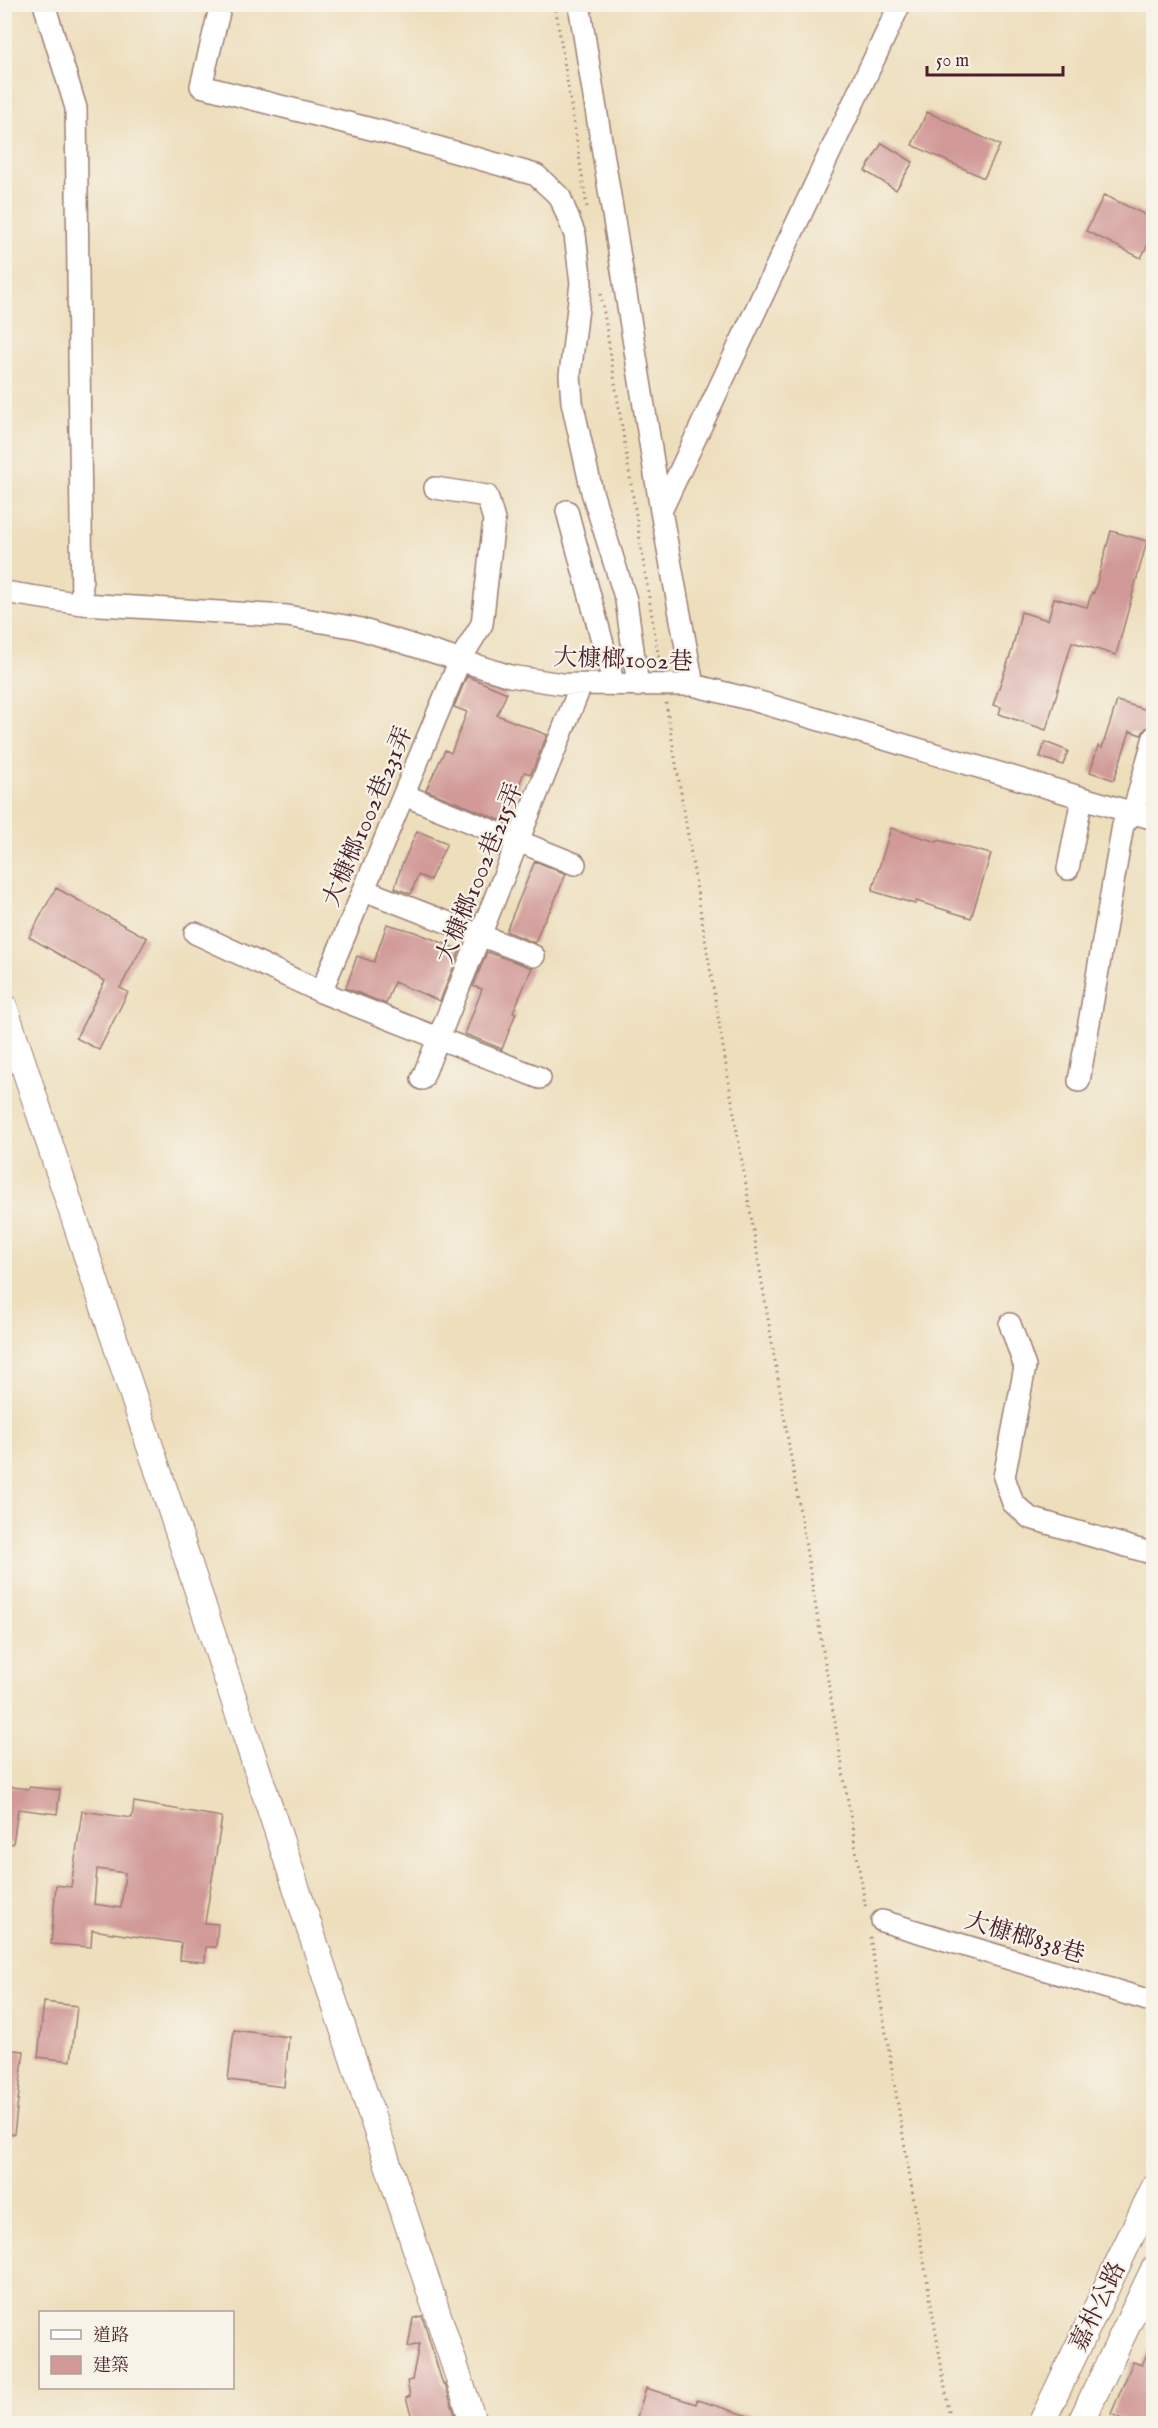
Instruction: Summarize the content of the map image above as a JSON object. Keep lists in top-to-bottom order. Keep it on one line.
{"streets":{"main road":["嘉朴公路"],"street":["大槺榔1002巷","大槺榔1002巷231弄","大槺榔1002巷215弄","大槺榔838巷"]},"crossings":[["大槺榔1002巷","大槺榔1002巷231弄"],["大槺榔1002巷","大槺榔1002巷215弄"]],"legend":["道路","建築"],"scale_bar":"50 m"}
